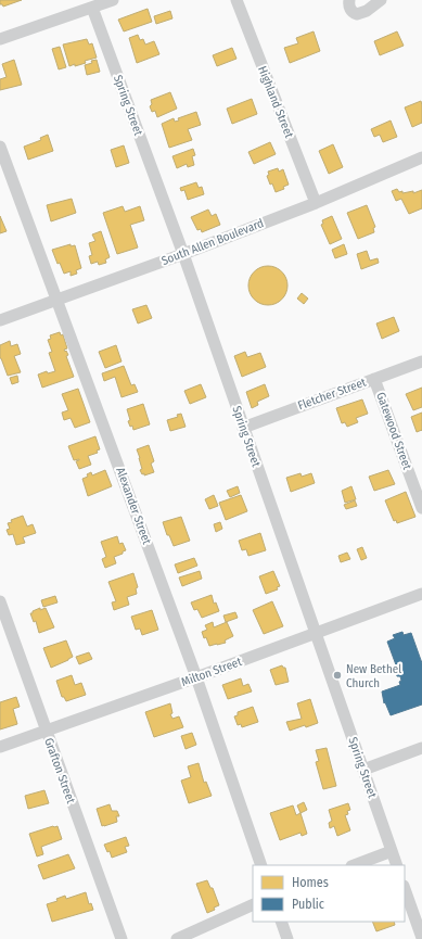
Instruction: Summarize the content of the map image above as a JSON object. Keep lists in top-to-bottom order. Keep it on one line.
{"streets":{"street":["Highland Street","Spring Street","South Allen Boulevard","Fletcher Street","Gatewood Street","Alexander Street","Milton Street","Grafton Street"]},"crossings":[["Highland Street","South Allen Boulevard"],["Spring Street","South Allen Boulevard"],["Spring Street","Fletcher Street"],["Spring Street","Milton Street"],["South Allen Boulevard","Alexander Street"],["Fletcher Street","Gatewood Street"],["Alexander Street","Milton Street"],["Milton Street","Grafton Street"]],"places":["New Bethel Church"],"legend":["Homes","Public"]}
